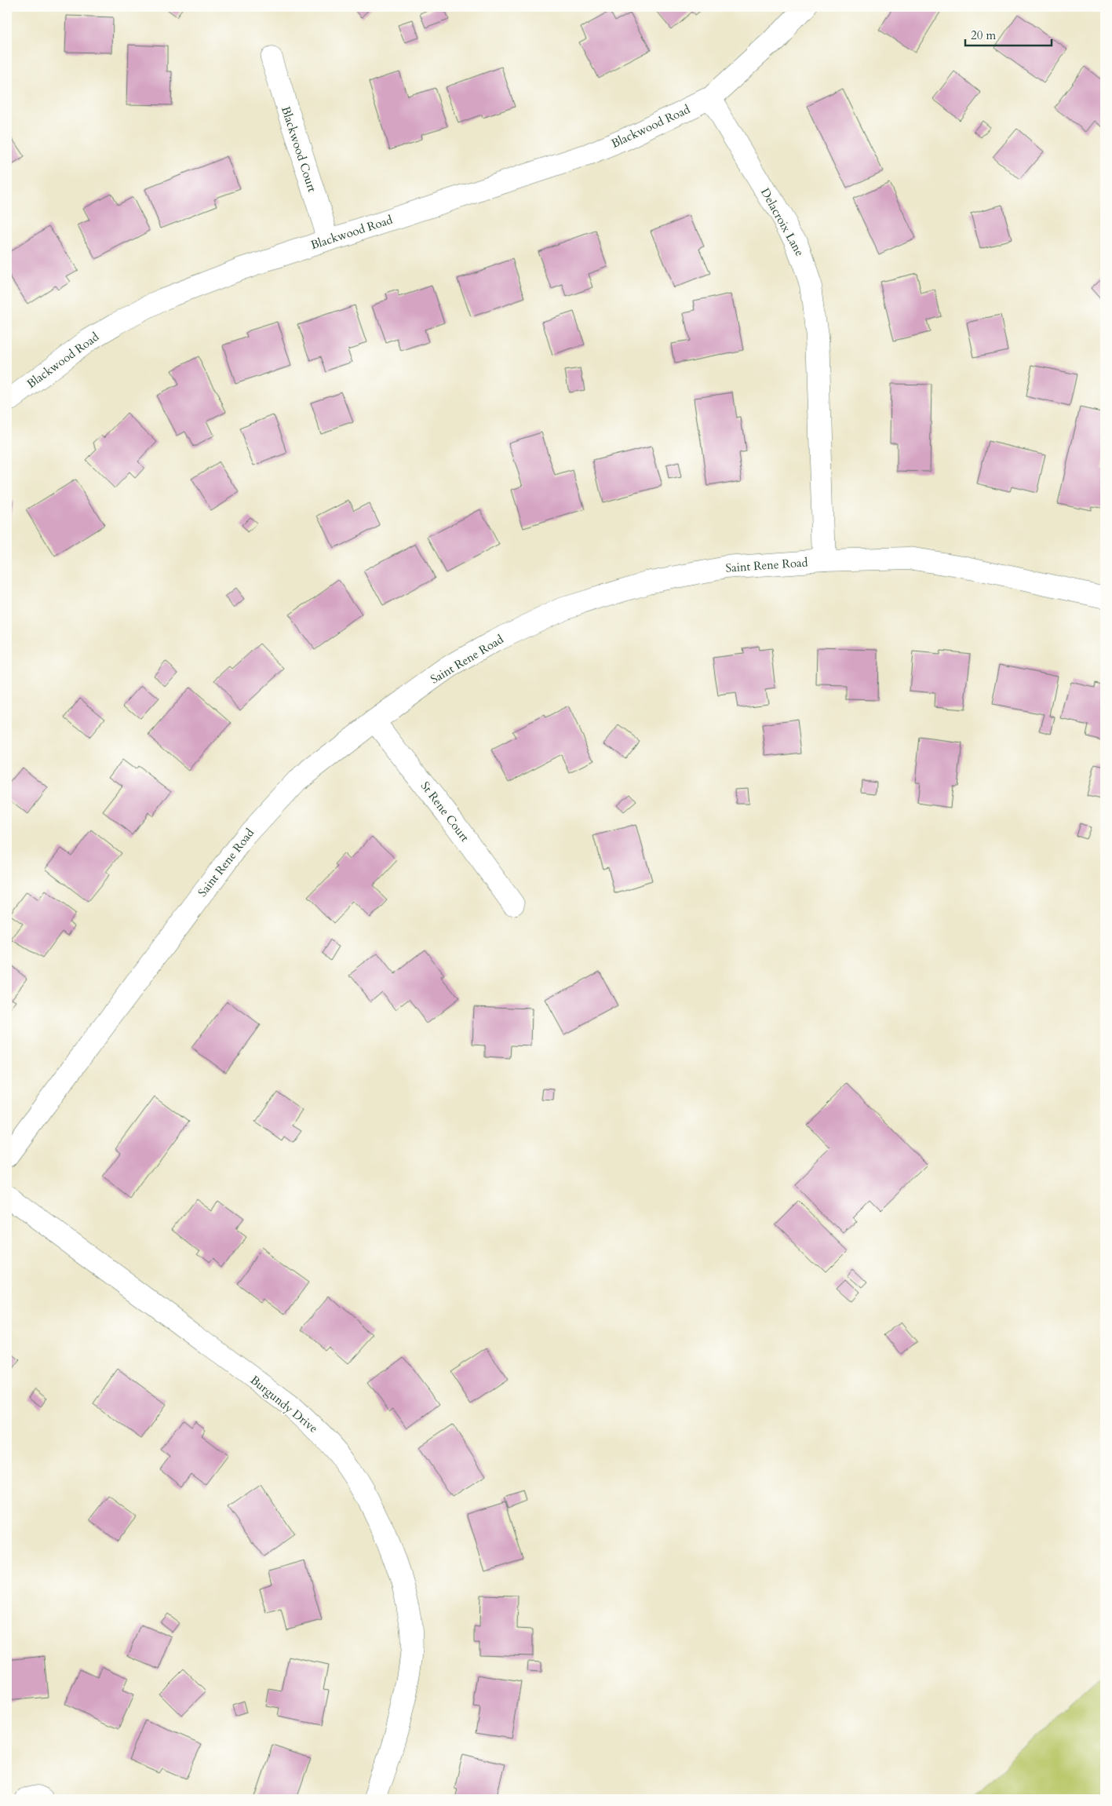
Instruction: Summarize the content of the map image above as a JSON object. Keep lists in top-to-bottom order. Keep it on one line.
{"streets":{"street":["Blackwood Road","Blackwood Court","Delacroix Lane","Saint Rene Road","St Rene Court","Burgundy Drive"]},"crossings":[["Blackwood Road","Blackwood Court"],["Blackwood Road","Delacroix Lane"],["Delacroix Lane","Saint Rene Road"],["Saint Rene Road","St Rene Court"]],"scale_bar":"20 m"}
